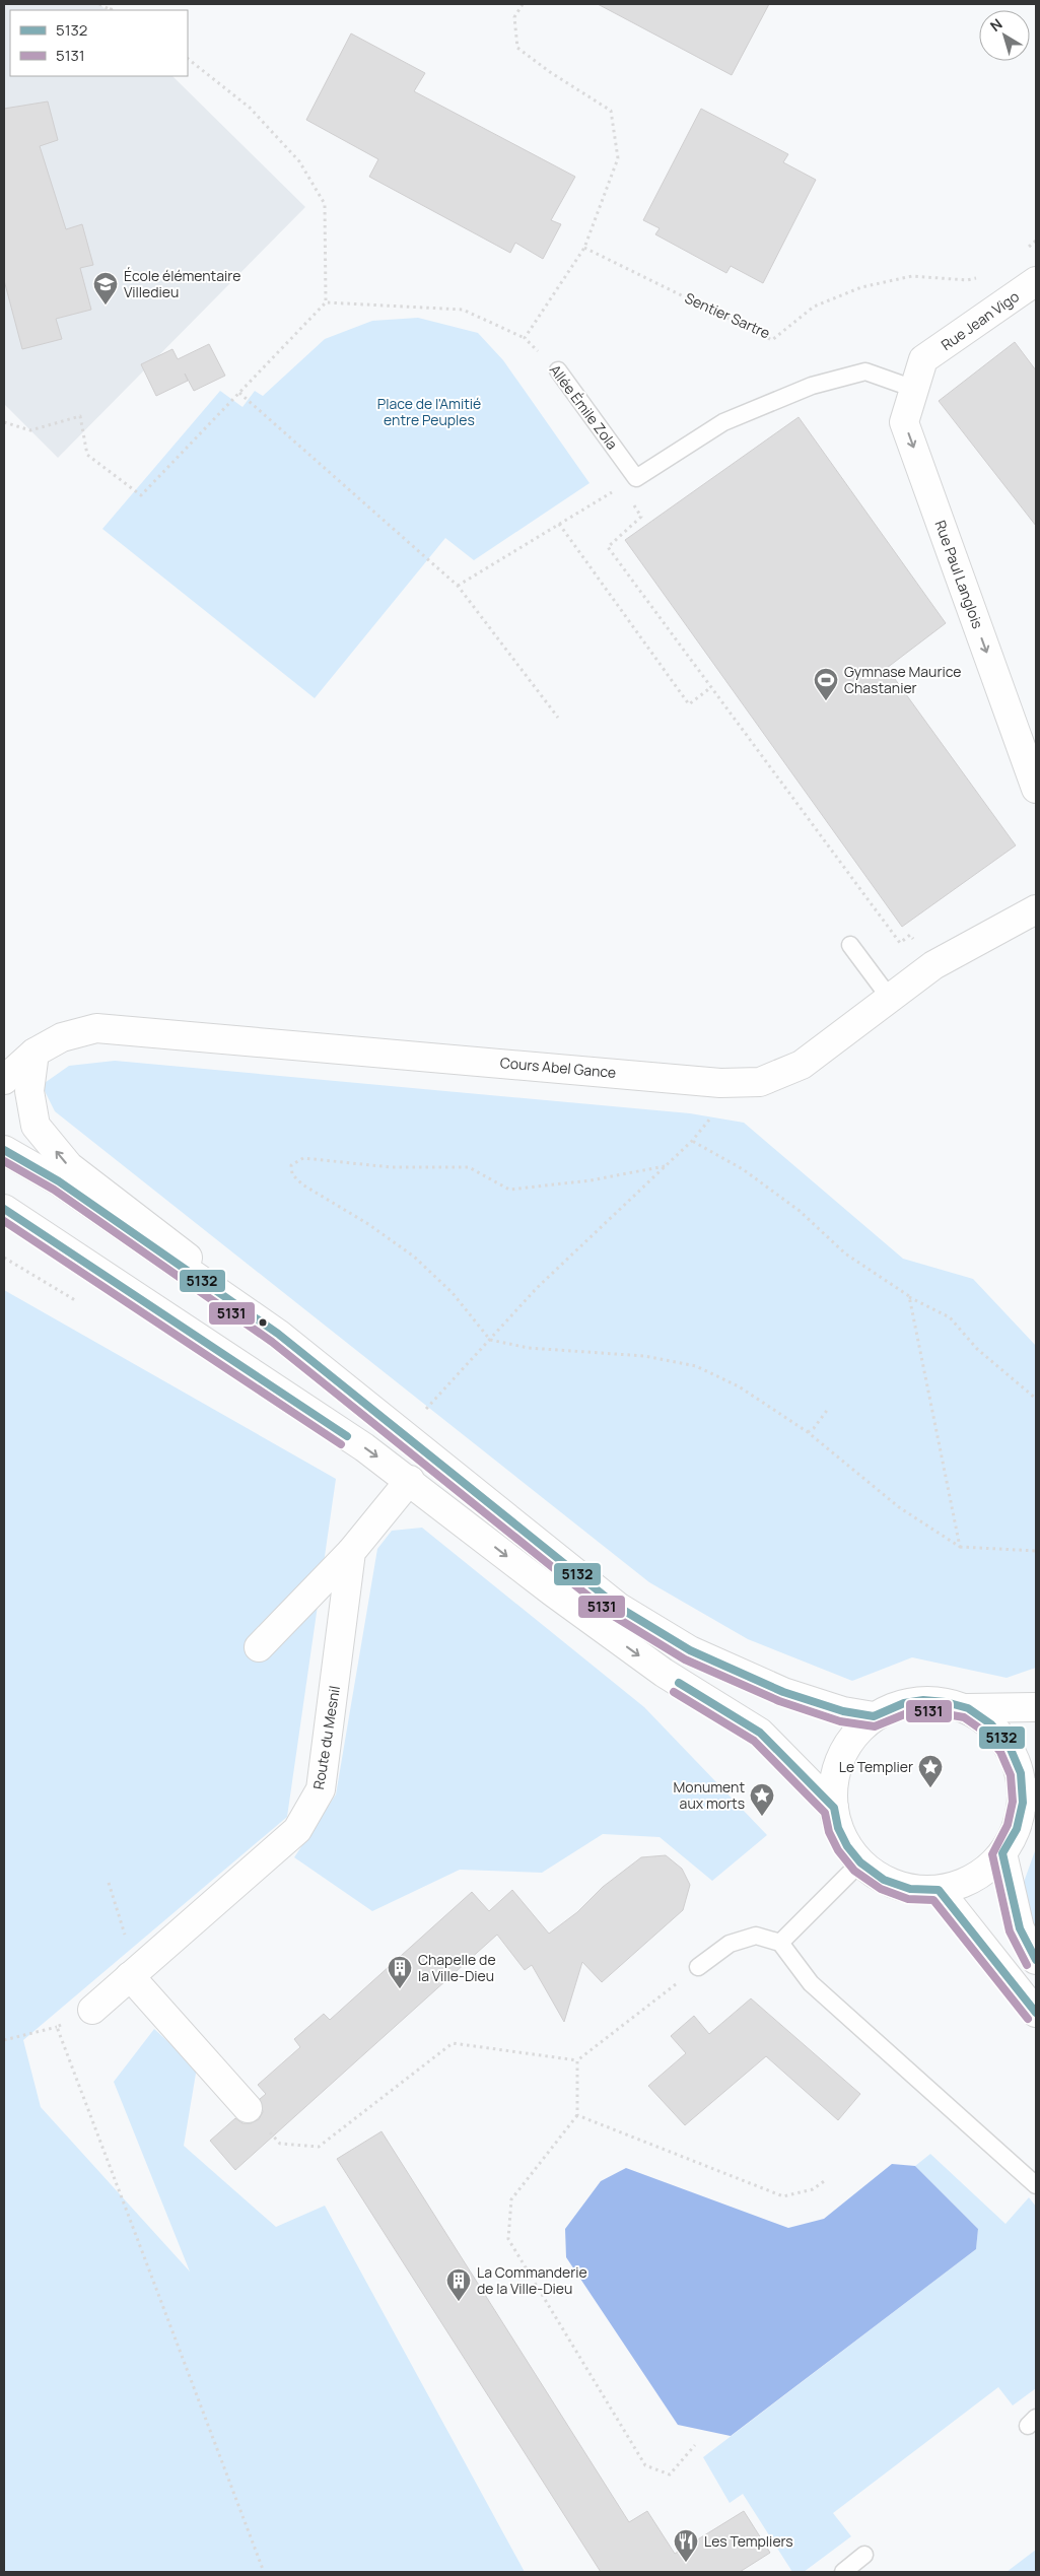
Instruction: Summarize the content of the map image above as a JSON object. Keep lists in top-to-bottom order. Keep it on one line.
{"streets":{"street":["Rue Jean Vigo","Rue Paul Langlois","Cours Abel Gance","Route du Mesnil"],"lane":["Allée Émile Zola"],"path":["Sentier Sartre"]},"crossings":[["Rue Jean Vigo","Rue Paul Langlois"]],"one_way":["Rue Paul Langlois"],"parks":["Place de l'Amitié entre Peuples"],"places":{"school or university":["École élémentaire Villedieu"],"sports":["Gymnase Maurice Chastanier"],"place":["Le Templier","Monument aux morts"],"building":["Chapelle de la Ville-Dieu","La Commanderie de la Ville-Dieu"],"restaurant":["Les Templiers"]},"lines":["transit line 5132","transit line 5131"],"legend":["5132","5131"],"north":"top left"}
